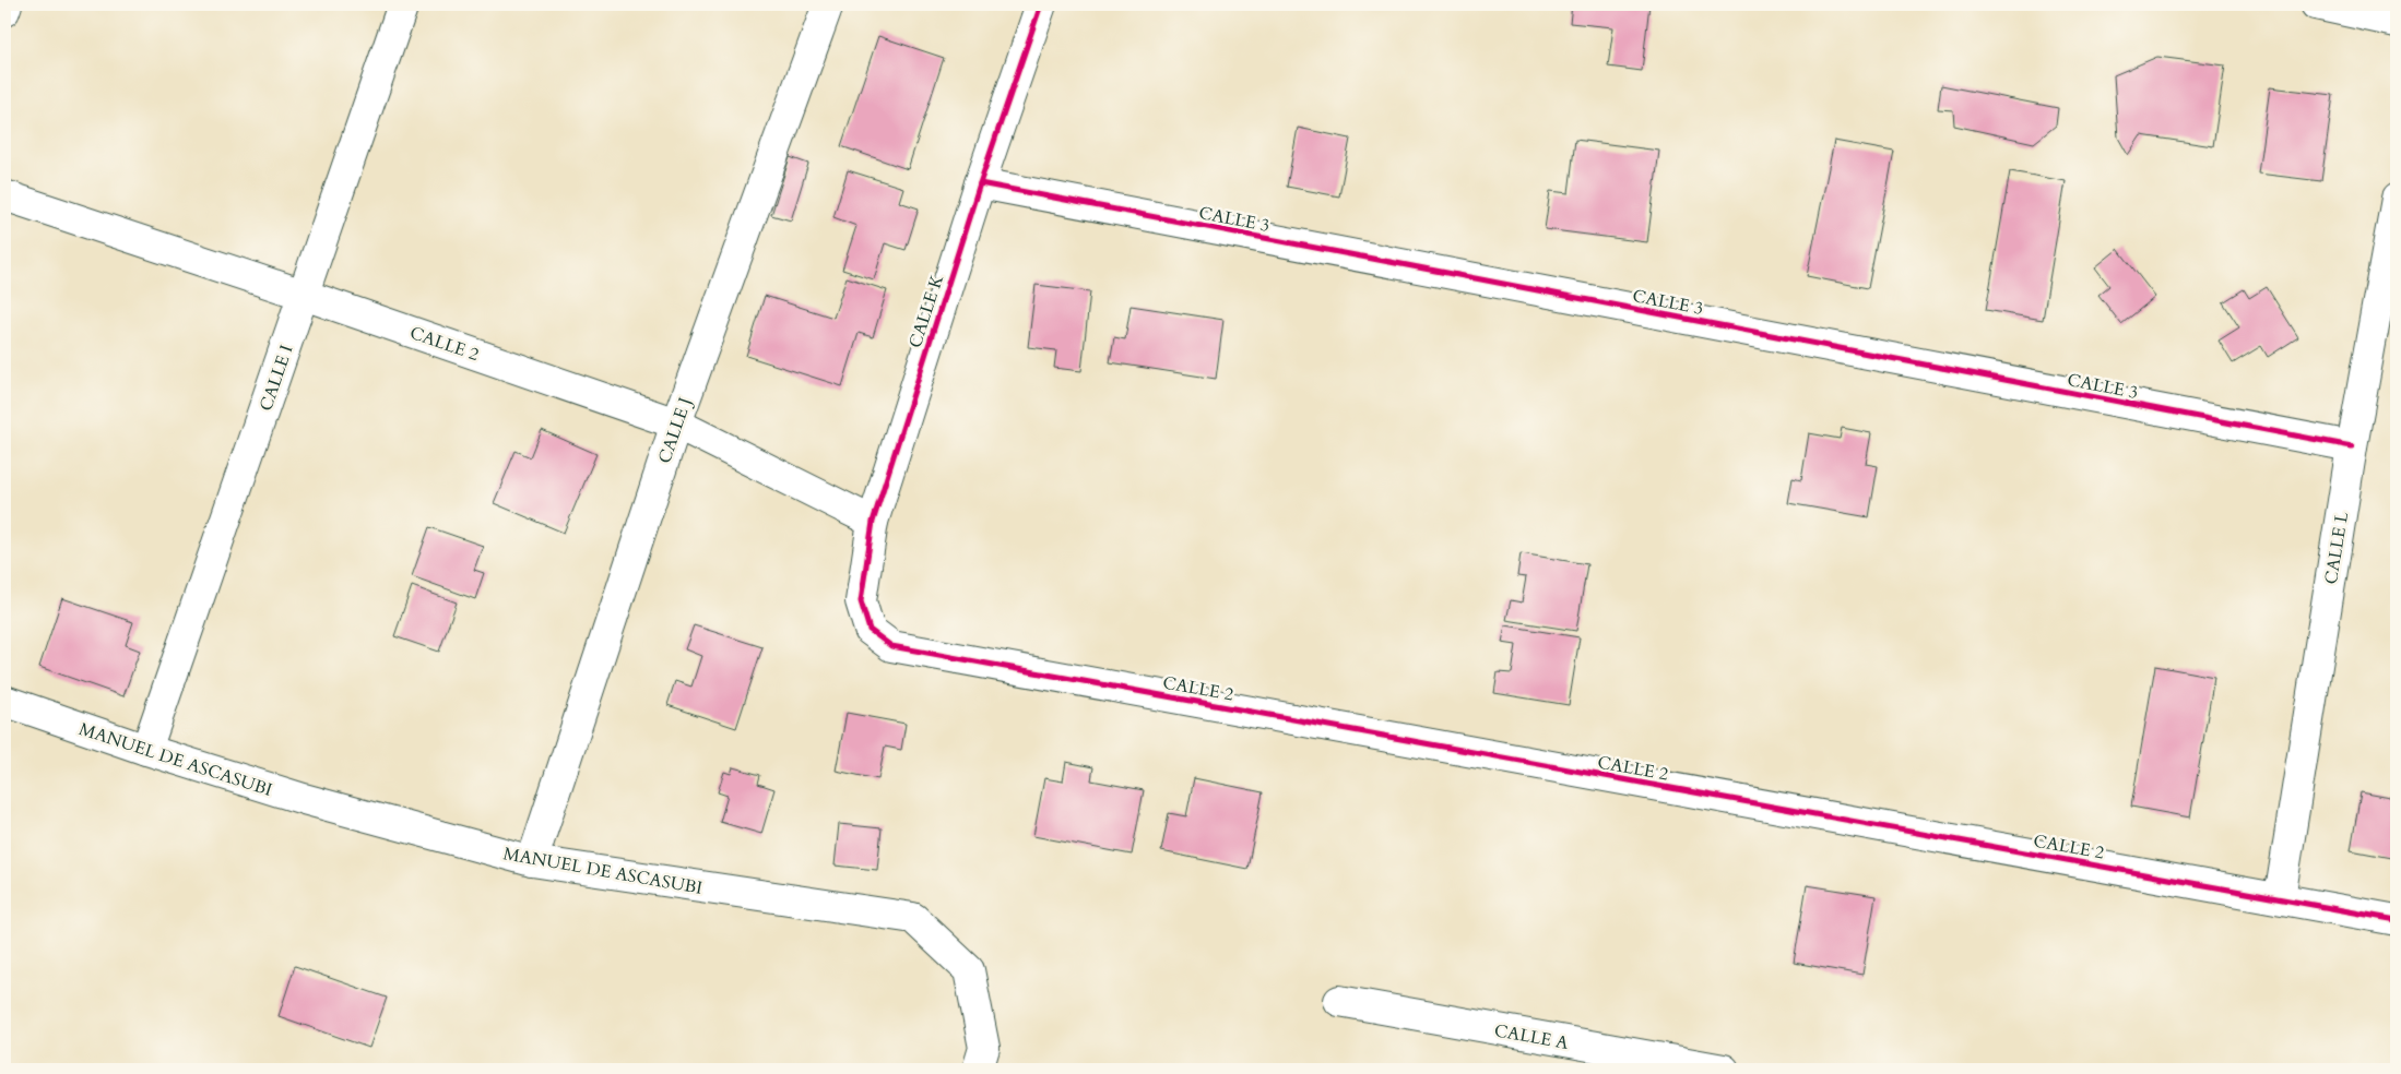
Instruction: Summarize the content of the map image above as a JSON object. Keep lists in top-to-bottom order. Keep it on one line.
{"streets":{"street":["CALLE 3","CALLE K","CALLE 2","CALLE I","CALLE J","CALLE L","MANUEL DE ASCASUBI","CALLE A"]},"crossings":[["CALLE 3","CALLE K"],["CALLE 3","CALLE L"],["CALLE K","CALLE 2"],["CALLE 2","CALLE I"],["CALLE 2","CALLE J"],["CALLE 2","CALLE L"],["CALLE I","MANUEL DE ASCASUBI"],["CALLE J","MANUEL DE ASCASUBI"]]}
